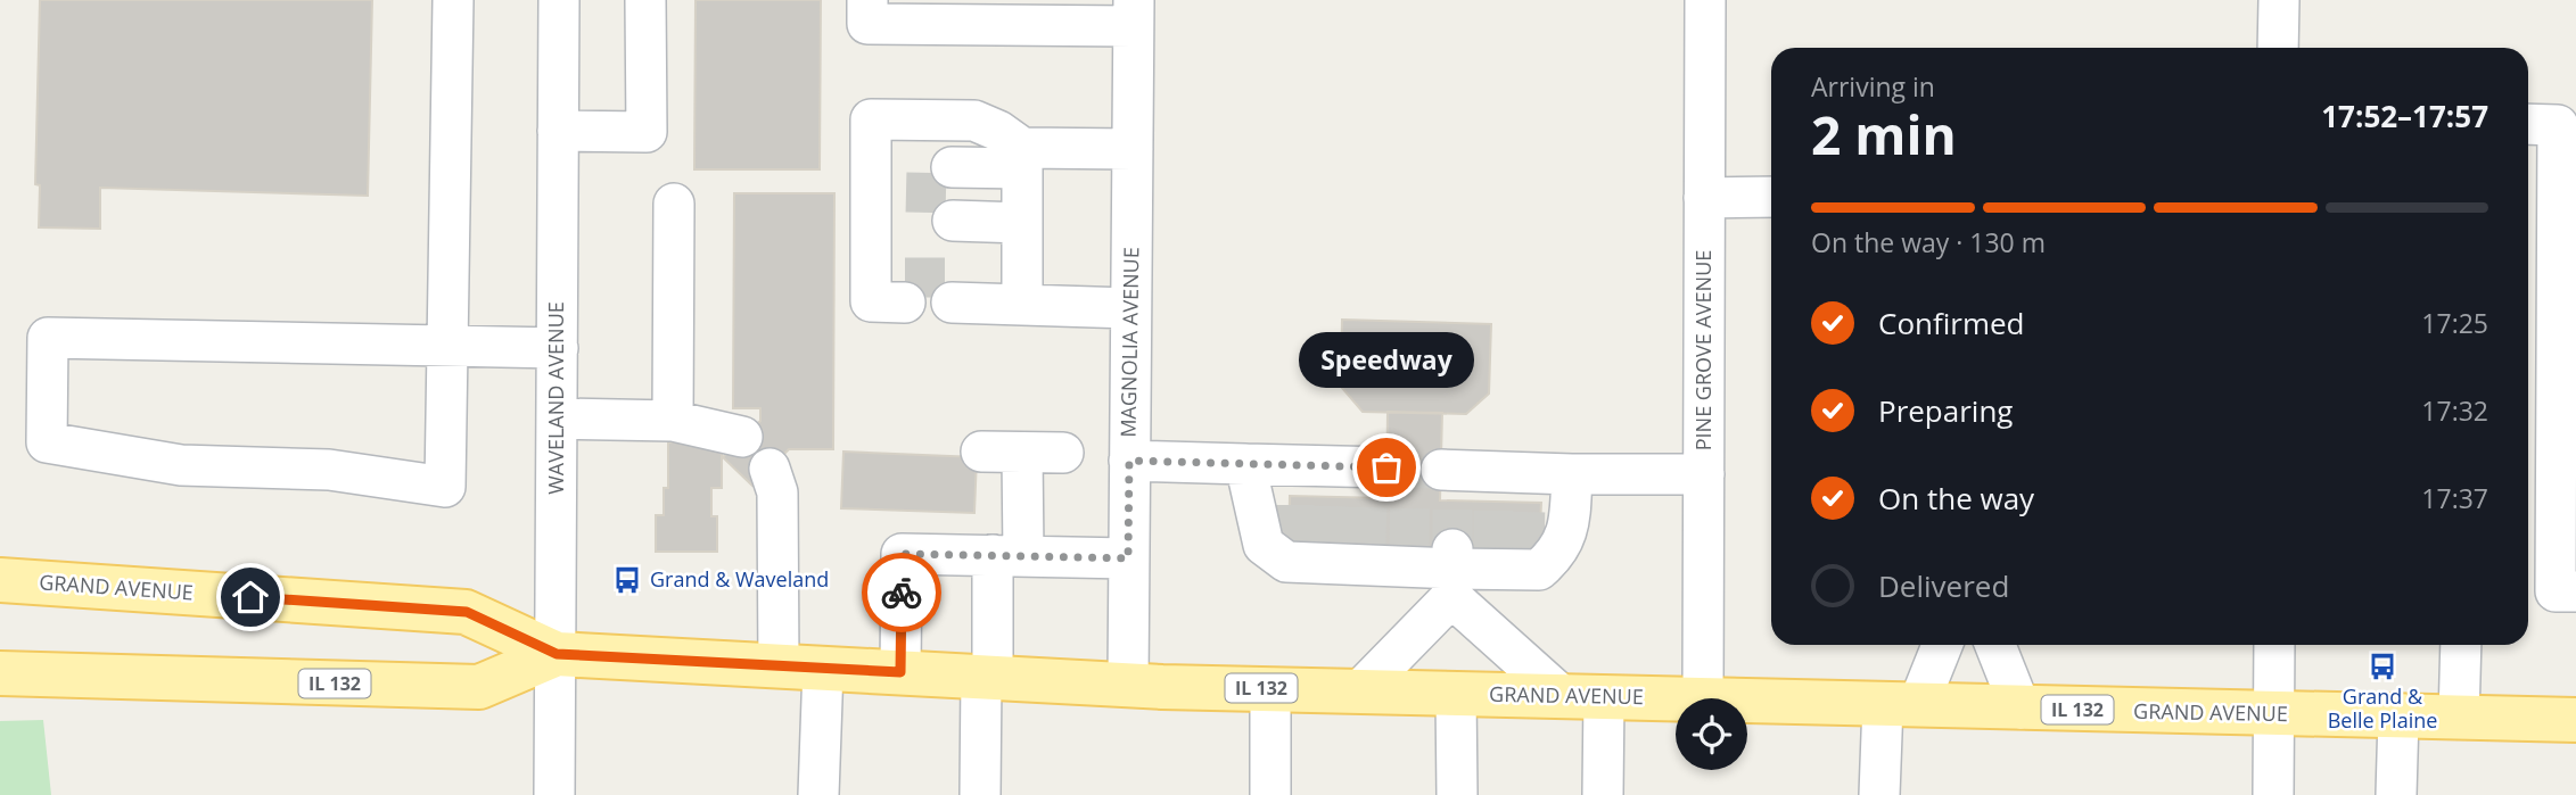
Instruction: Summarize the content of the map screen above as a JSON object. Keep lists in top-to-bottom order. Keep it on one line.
{"streets":{"main road":["GRAND AVENUE","IL 132"],"street":["MAGNOLIA AVENUE","PINE GROVE AVENUE","WAVELAND AVENUE"]},"crossings":[["MAGNOLIA AVENUE","GRAND AVENUE"],["WAVELAND AVENUE","GRAND AVENUE"]],"places":{"other":["Speedway"],"bus stop":["Grand & Waveland","Grand & Belle Plaine"]},"page":{"heading":["2 min","Arriving in","17:52–17:57"],"bar":"On the way · 130 m","list":[["Confirmed","17:25"],["Preparing","17:32"],["On the way","17:37"],"Delivered"],"bubble":"Speedway"}}
